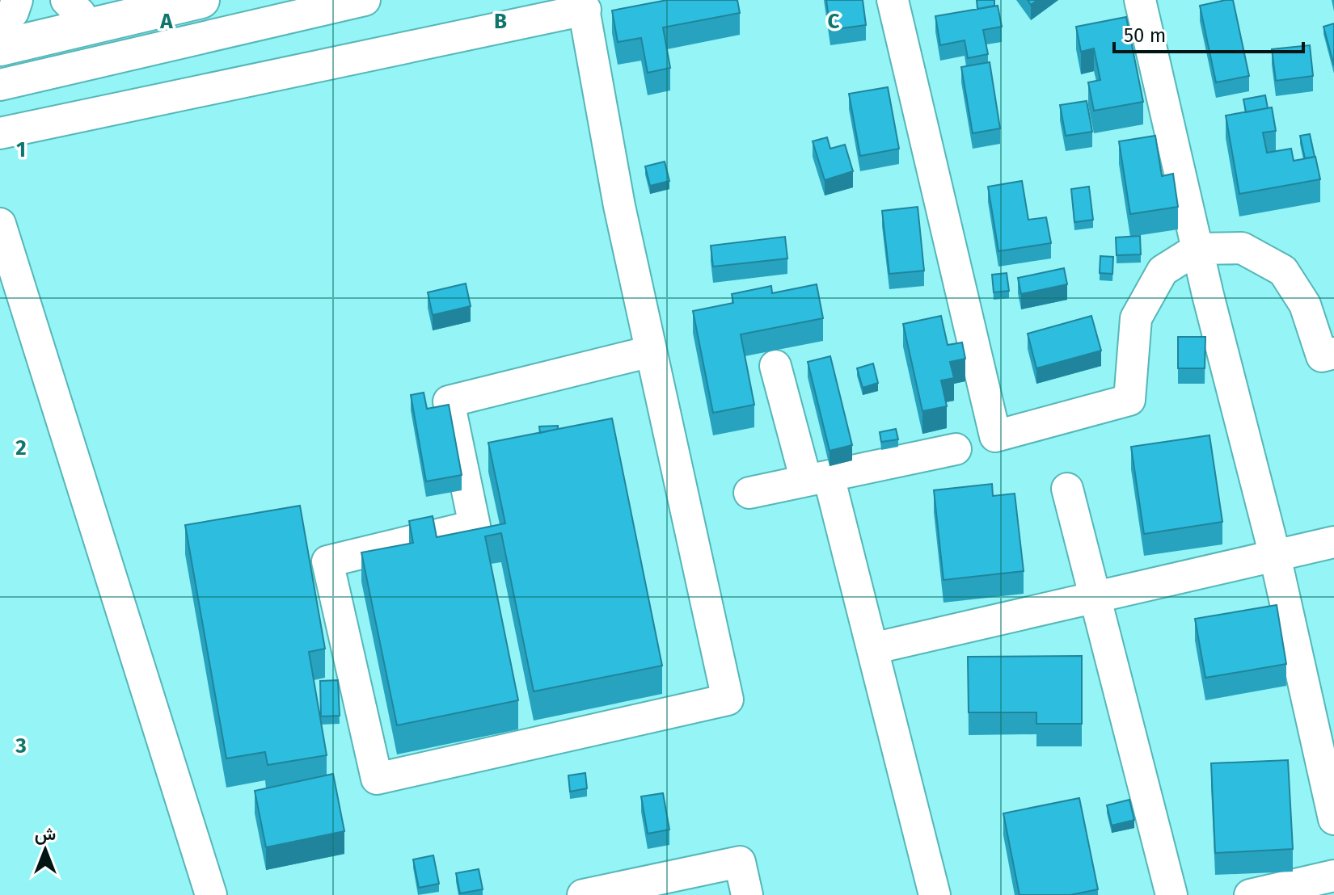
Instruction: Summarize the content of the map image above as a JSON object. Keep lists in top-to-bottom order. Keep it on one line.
{"scale_bar":"50 m","north":"top","grid":{"columns":["A","B","C"],"rows":["1","2","3"]}}
